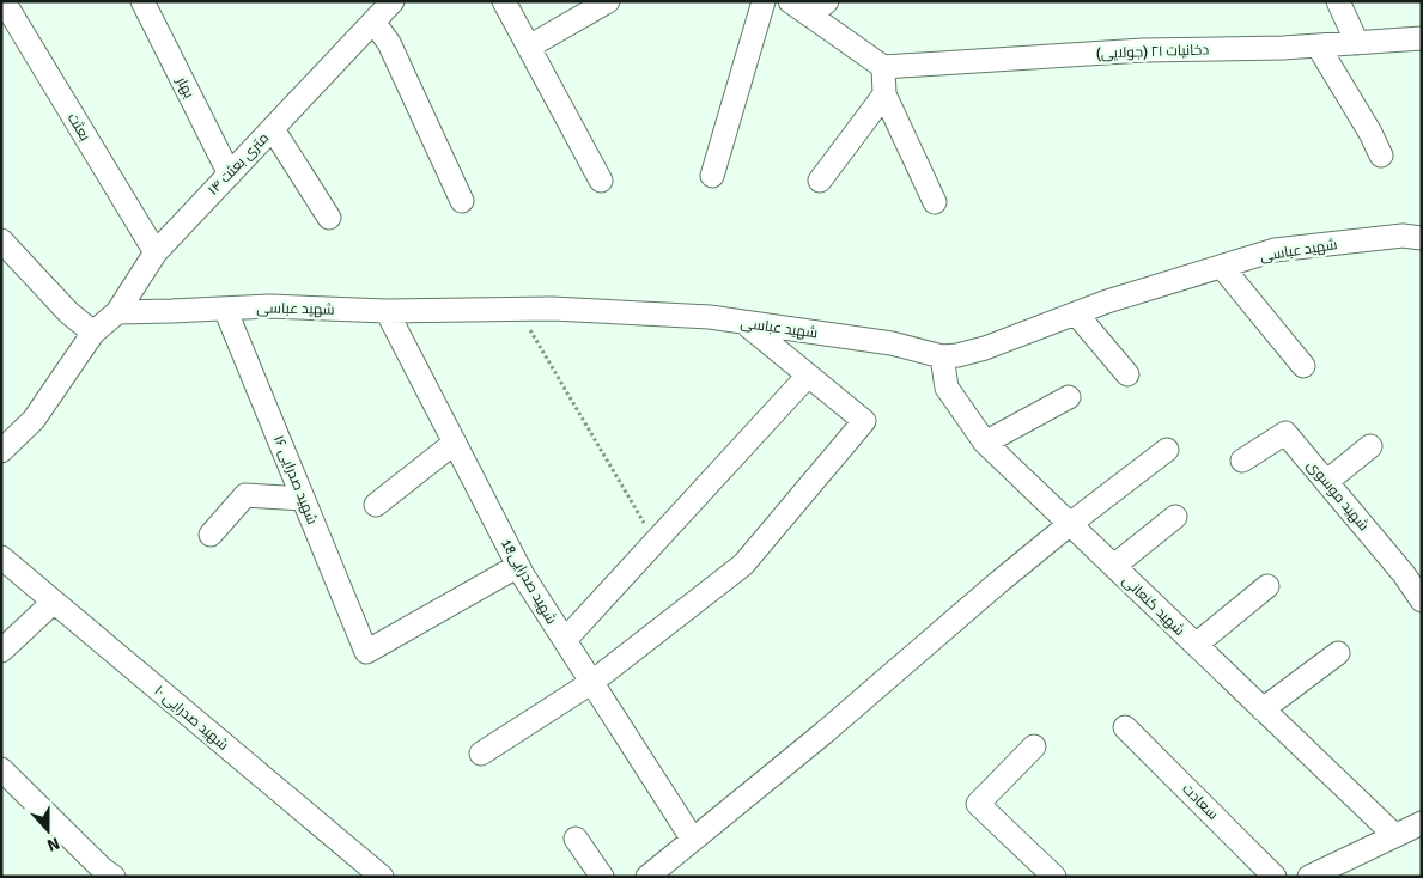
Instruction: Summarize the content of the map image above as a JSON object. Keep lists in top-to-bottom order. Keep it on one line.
{"streets":{"street":["دخانیات ۲۱ (جولایی)","بهار","بعثت","۱۴ متری بعثت","شهید عباسی","شهید صدرایی ۱۶","شهید موسوی","شهید صدرایی18","شهید کنعانی","شهید صدرایی ۱۰","سعادت"]},"crossings":[["بهار","۱۴ متری بعثت"],["بعثت","۱۴ متری بعثت"],["۱۴ متری بعثت","شهید عباسی"],["شهید عباسی","شهید صدرایی ۱۶"],["شهید عباسی","شهید صدرایی18"],["شهید عباسی","شهید کنعانی"],["شهید صدرایی ۱۶","شهید صدرایی18"]],"north":"bottom"}
